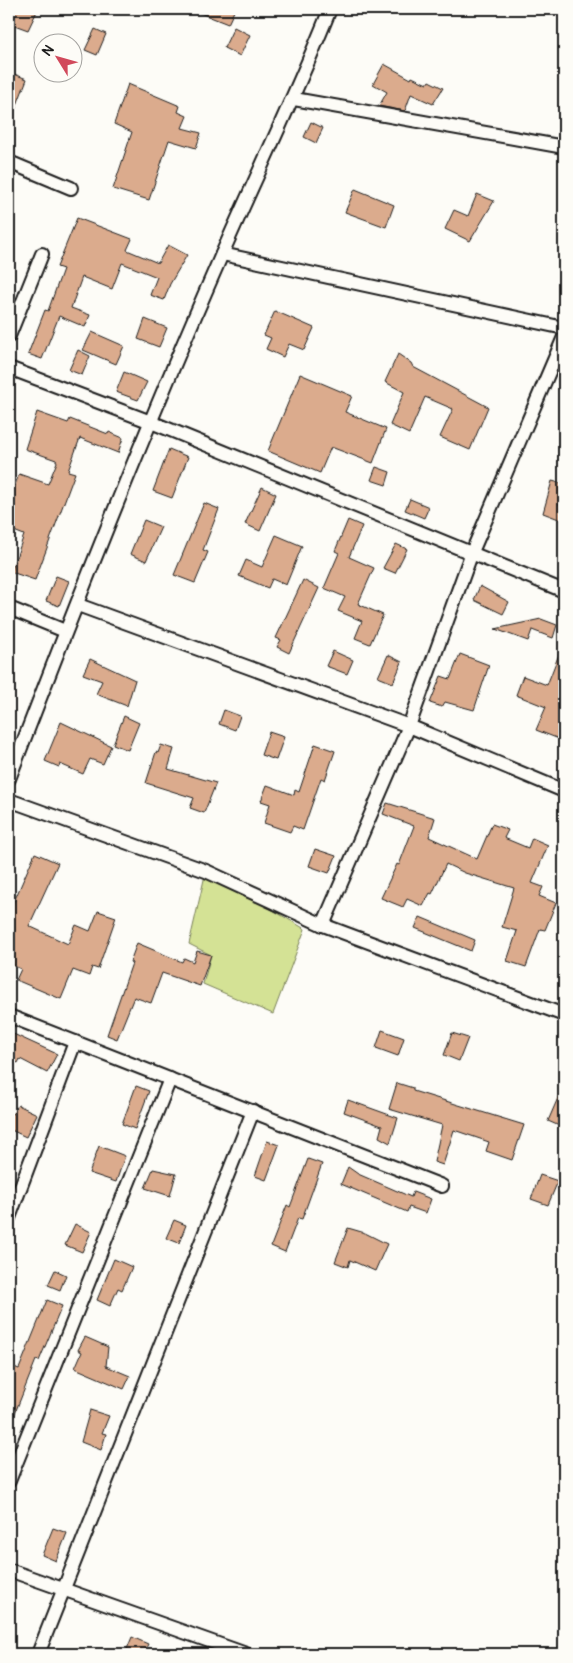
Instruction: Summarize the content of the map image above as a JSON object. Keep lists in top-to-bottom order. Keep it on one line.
{"north":"top left"}
